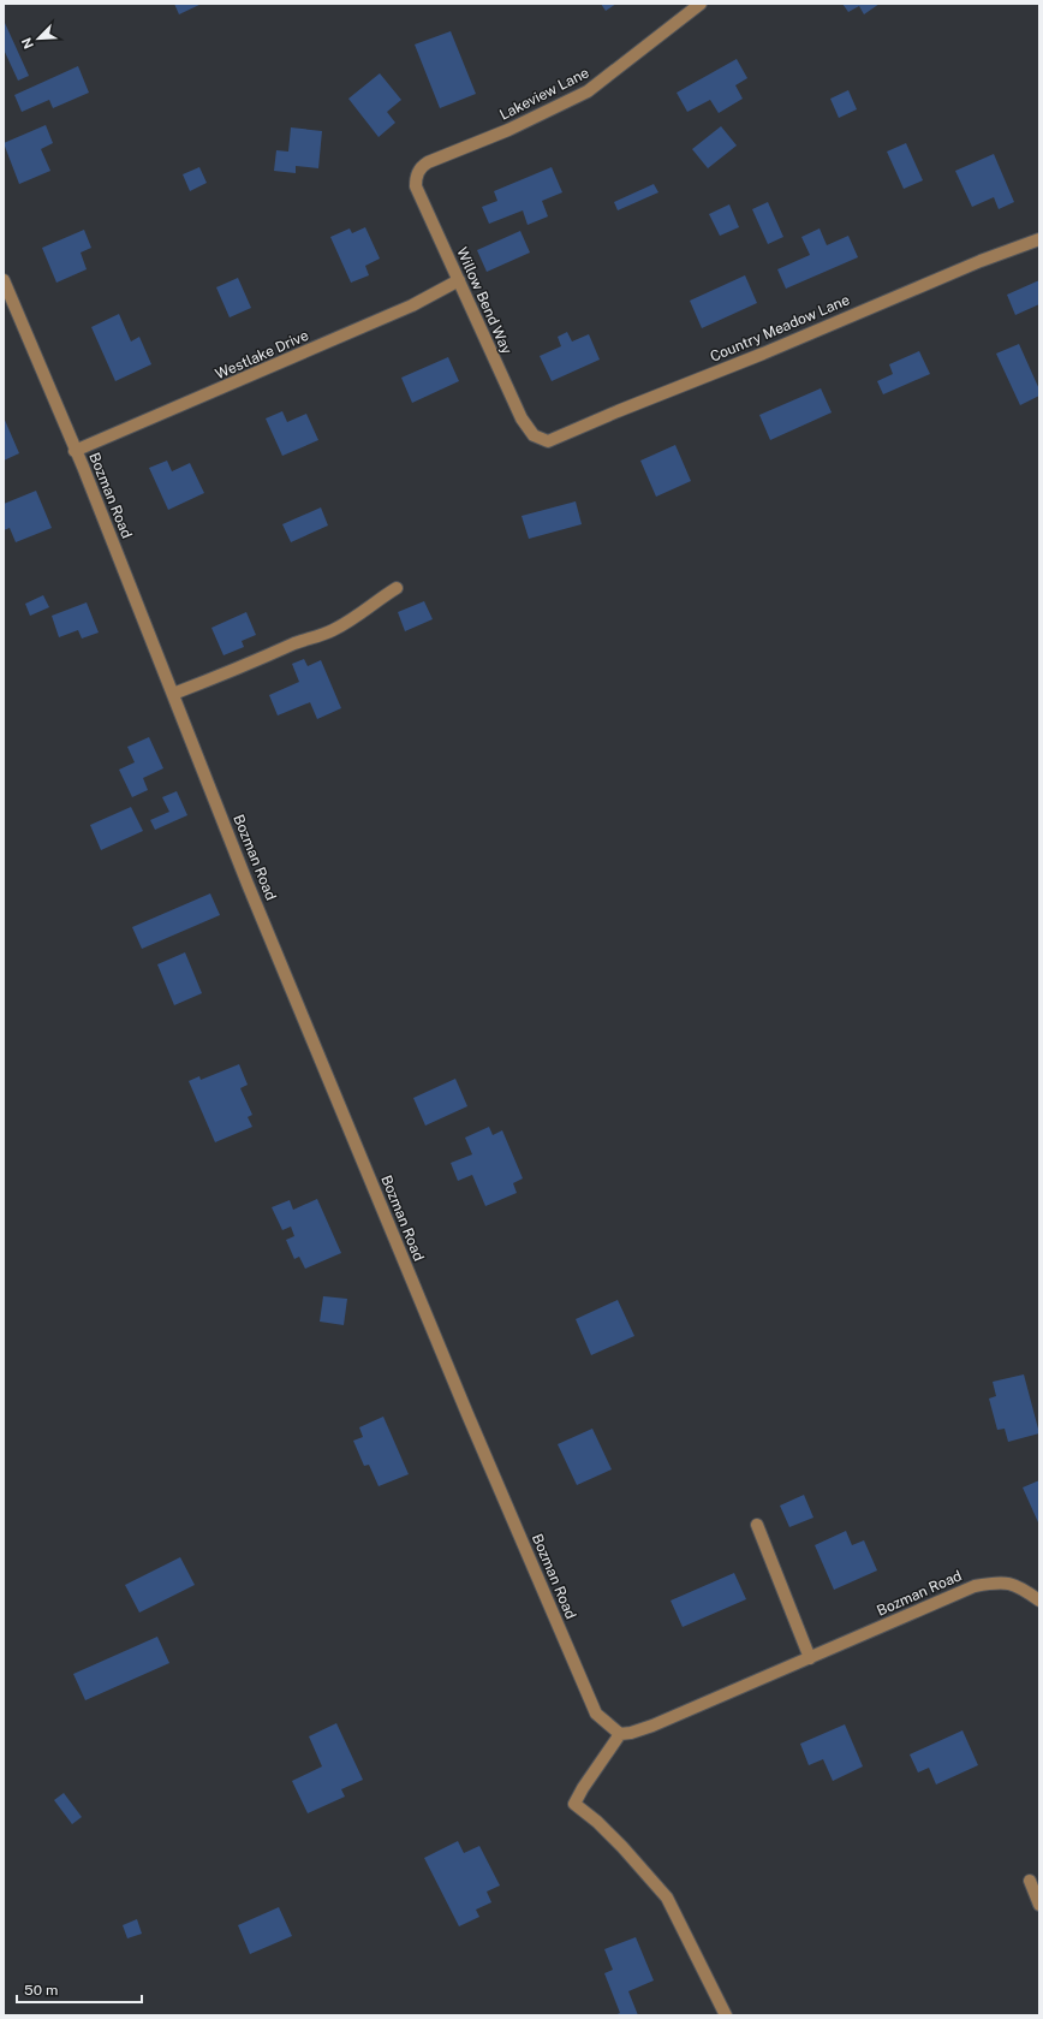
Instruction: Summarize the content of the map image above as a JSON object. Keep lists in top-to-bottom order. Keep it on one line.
{"streets":{"street":["Lakeview Lane","Willow Bend Way","Country Meadow Lane","Westlake Drive","Bozman Road"]},"crossings":[["Lakeview Lane","Willow Bend Way"],["Willow Bend Way","Country Meadow Lane"],["Willow Bend Way","Westlake Drive"],["Westlake Drive","Bozman Road"]],"scale_bar":"50 m","north":"bottom left"}
